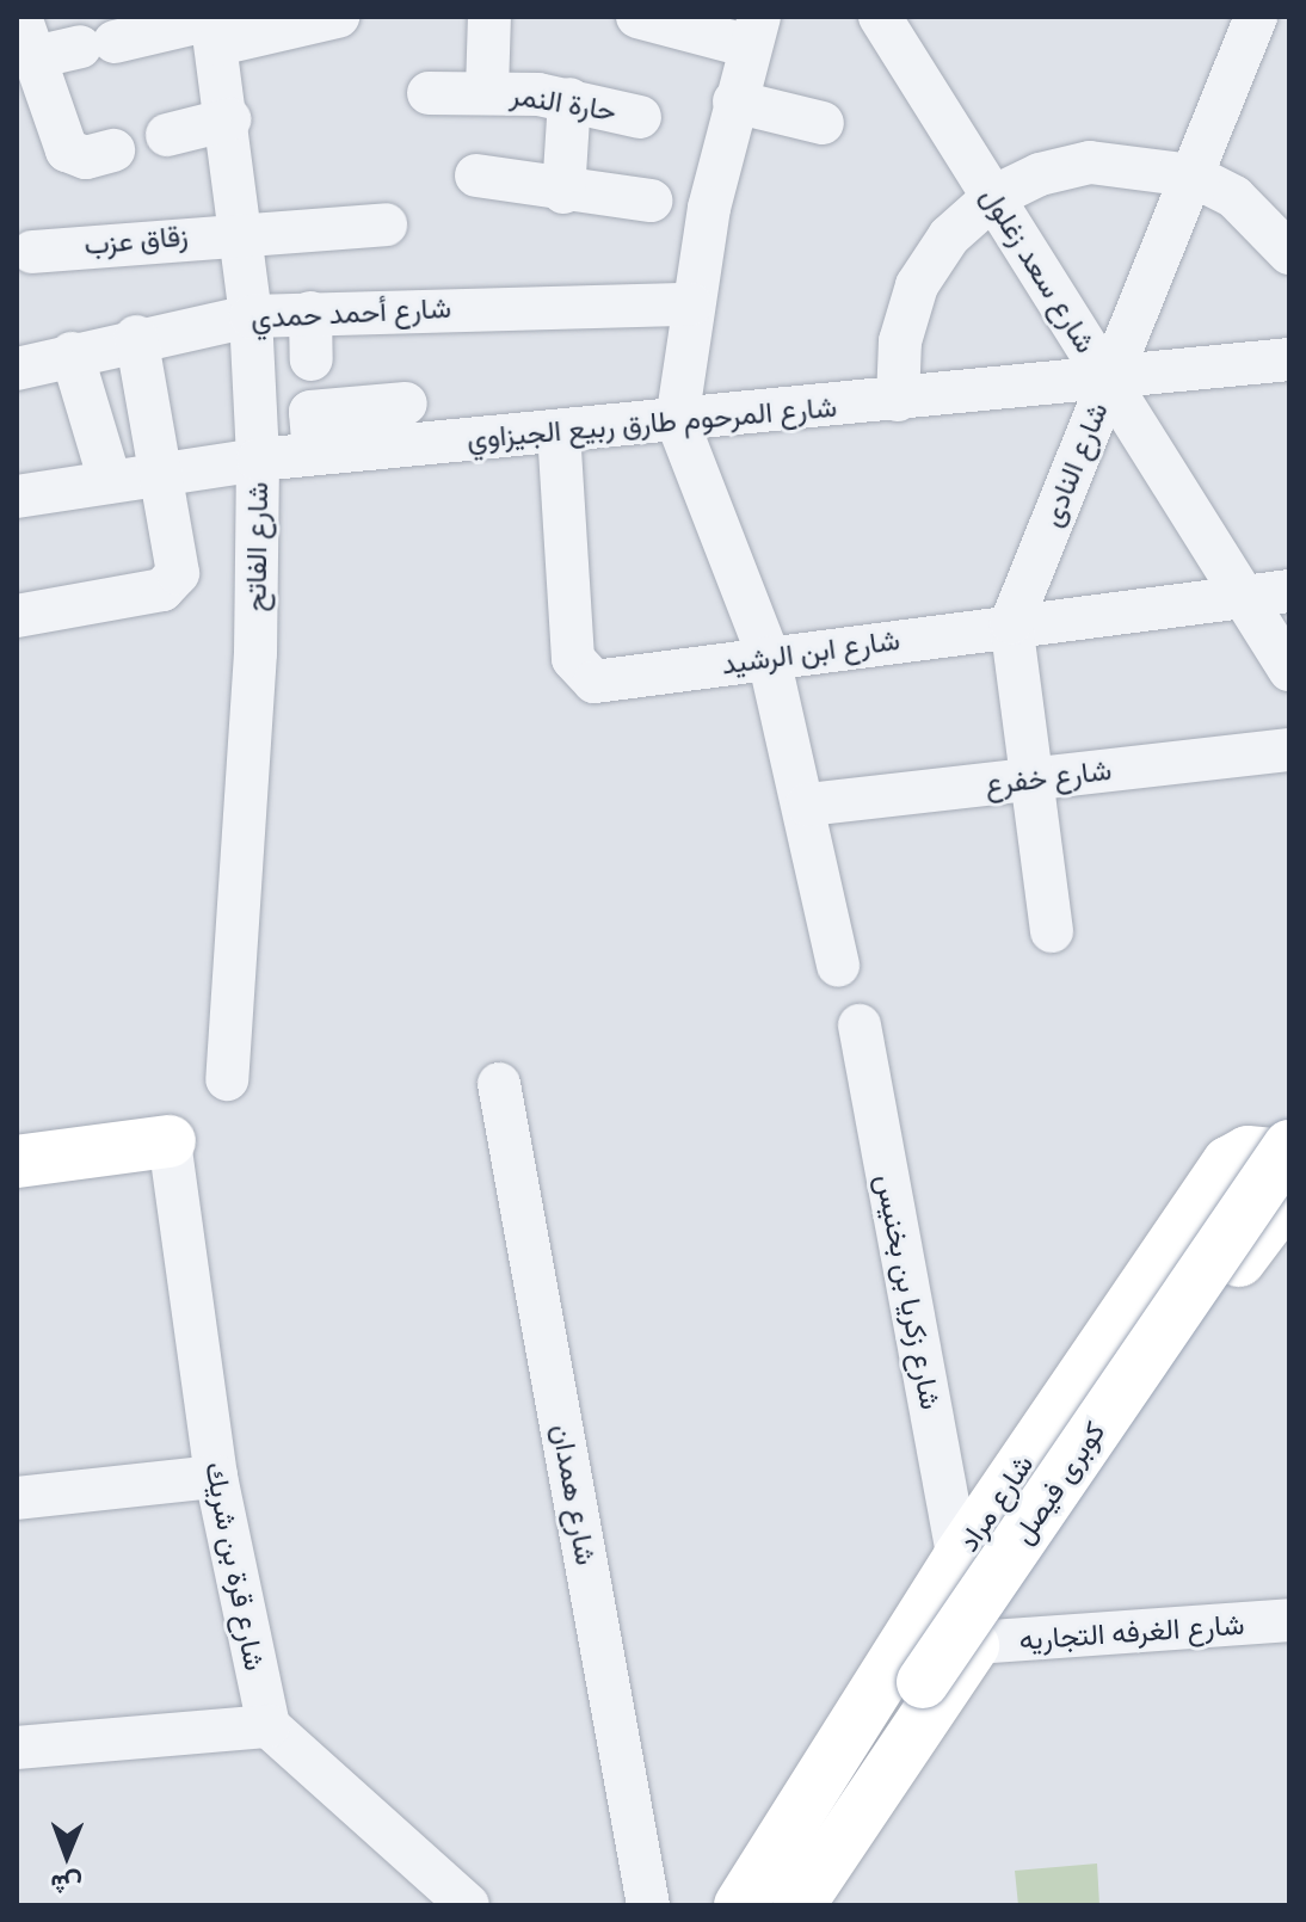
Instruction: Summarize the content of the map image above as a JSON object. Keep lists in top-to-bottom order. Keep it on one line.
{"streets":{"main road":["كوبرى فيصل","شارع مراد"],"street":["حارة النمر","زقاق عزب","شارع سعد زغلول","شارع أحمد حمدي","شارع المرحوم طارق ربيع الجيزاوي","شارع النادى","شارع الفاتح","شارع ابن الرشيد","شارع خفرع","شارع زكريا بن بخنيس","شارع همدان","شارع قرة بن شريك","شارع الغرفه التجاريه"]},"crossings":[["زقاق عزب","شارع الفاتح"],["شارع سعد زغلول","شارع المرحوم طارق ربيع الجيزاوي"],["شارع سعد زغلول","شارع النادى"],["شارع سعد زغلول","شارع ابن الرشيد"],["شارع أحمد حمدي","شارع الفاتح"],["شارع المرحوم طارق ربيع الجيزاوي","شارع النادى"],["شارع المرحوم طارق ربيع الجيزاوي","شارع الفاتح"],["شارع المرحوم طارق ربيع الجيزاوي","شارع ابن الرشيد"],["شارع النادى","شارع ابن الرشيد"],["شارع النادى","شارع خفرع"],["شارع زكريا بن بخنيس","شارع مراد"],["كوبرى فيصل","شارع مراد"],["شارع مراد","شارع الغرفه التجاريه"]],"north":"bottom"}
